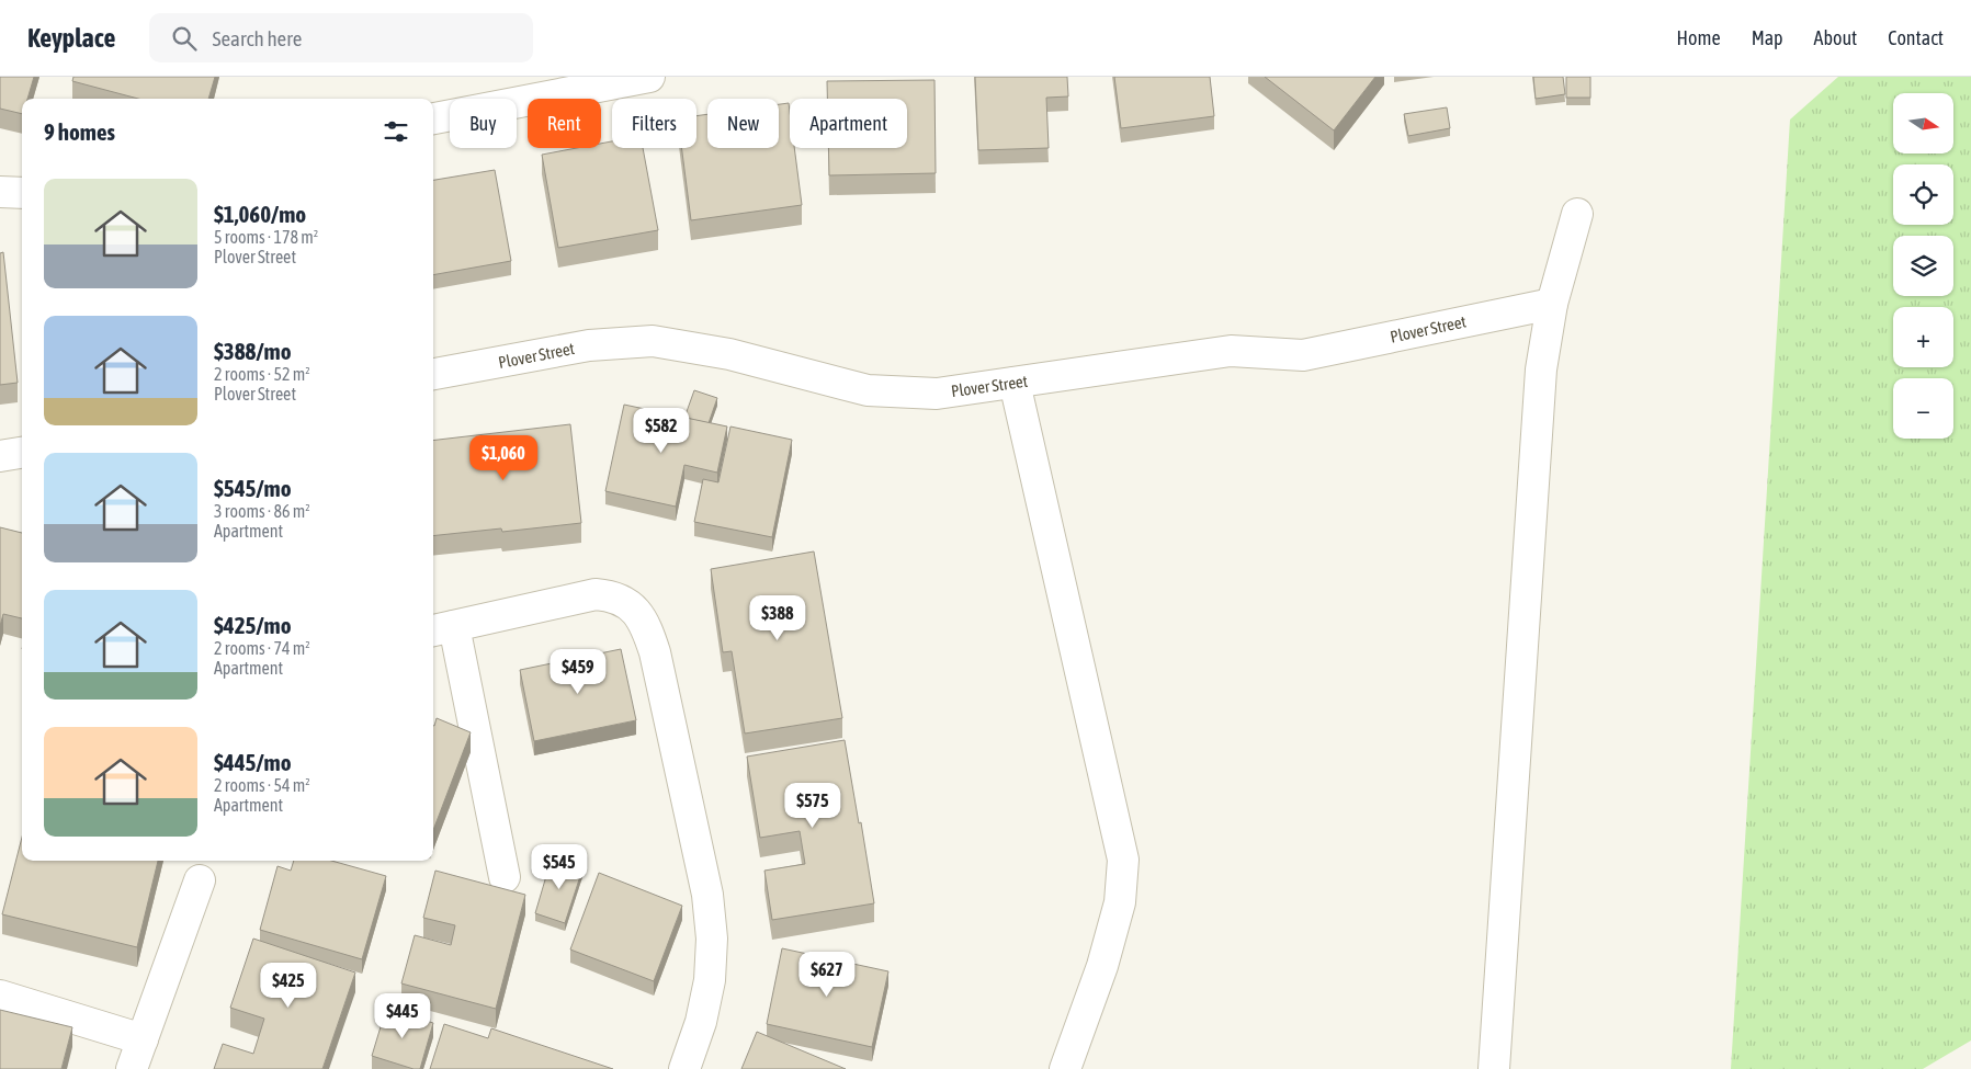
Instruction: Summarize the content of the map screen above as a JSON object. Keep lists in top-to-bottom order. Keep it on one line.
{"streets":{"street":["Plover Street"]},"north":"right","page":{"header":"Keyplace","search":"Search here","nav":["Home","Map","About","Contact"],"map_buttons":["+","−"],"chip":["Buy","Rent","Filters","New","Apartment"],"heading":"9 homes","list":[{"name":"$1,060/mo","note":"5 rooms · 178 m² · Plover Street"},{"name":"$388/mo","note":"2 rooms · 52 m² · Plover Street"},{"name":"$545/mo","note":"3 rooms · 86 m² · Apartment"},{"name":"$425/mo","note":"2 rooms · 74 m² · Apartment"},{"name":"$445/mo","note":"2 rooms · 54 m² · Apartment"}],"price":["$582","$1,060","$388","$459","$575","$545","$627","$425","$445"]}}
